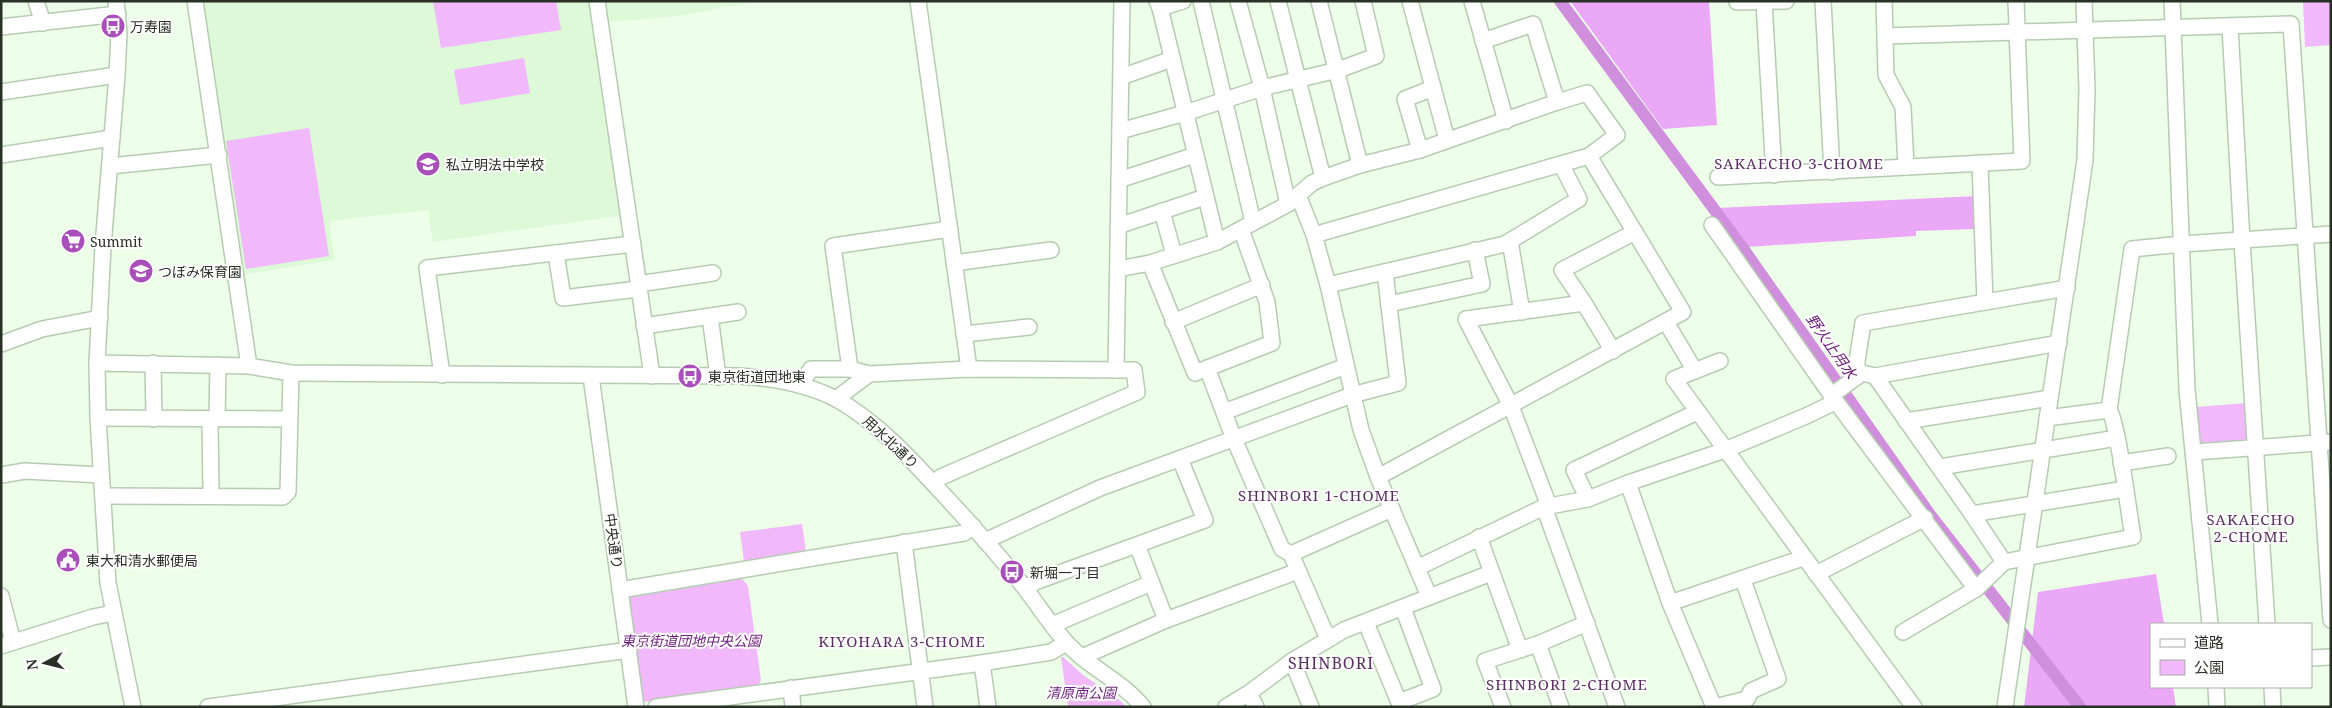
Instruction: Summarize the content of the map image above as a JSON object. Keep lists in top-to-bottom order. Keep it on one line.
{"streets":{"street":["用水北通り","中央通り"]},"crossings":[["用水北通り","中央通り"]],"districts":["SAKAECHO 3-CHOME","SHINBORI 1-CHOME","SAKAECHO 2-CHOME","KIYOHARA 3-CHOME","SHINBORI","SHINBORI 2-CHOME"],"water":["野火止用水"],"parks":["東京街道団地中央公園","清原南公園"],"places":{"bus stop":["万寿園","東京街道団地東","新堀一丁目"],"school or university":["私立明法中学校","つぼみ保育園"],"supermarket":["Summit"],"public building":["東大和清水郵便局"]},"legend":["道路","公園"],"north":"left"}
